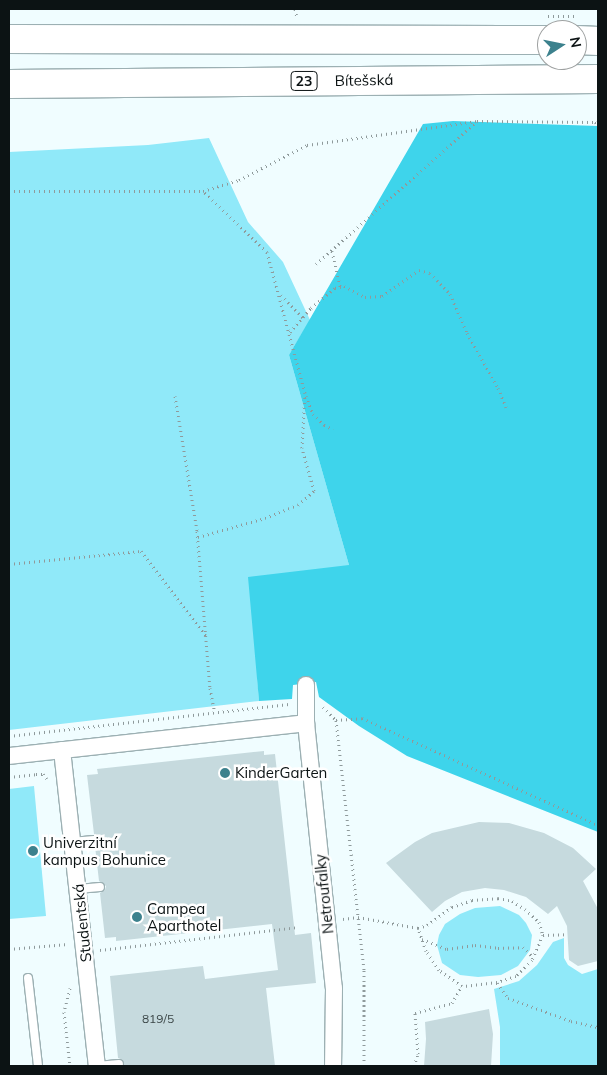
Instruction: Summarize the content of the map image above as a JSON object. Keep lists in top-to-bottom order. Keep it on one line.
{"streets":{"highway":["Bítešská","23"],"street":["Netroufalky","Studentská"]},"places":["KinderGarten","Univerzitní kampus Bohunice","Campea Aparthotel"],"house_numbers":["819/5"],"north":"right"}
